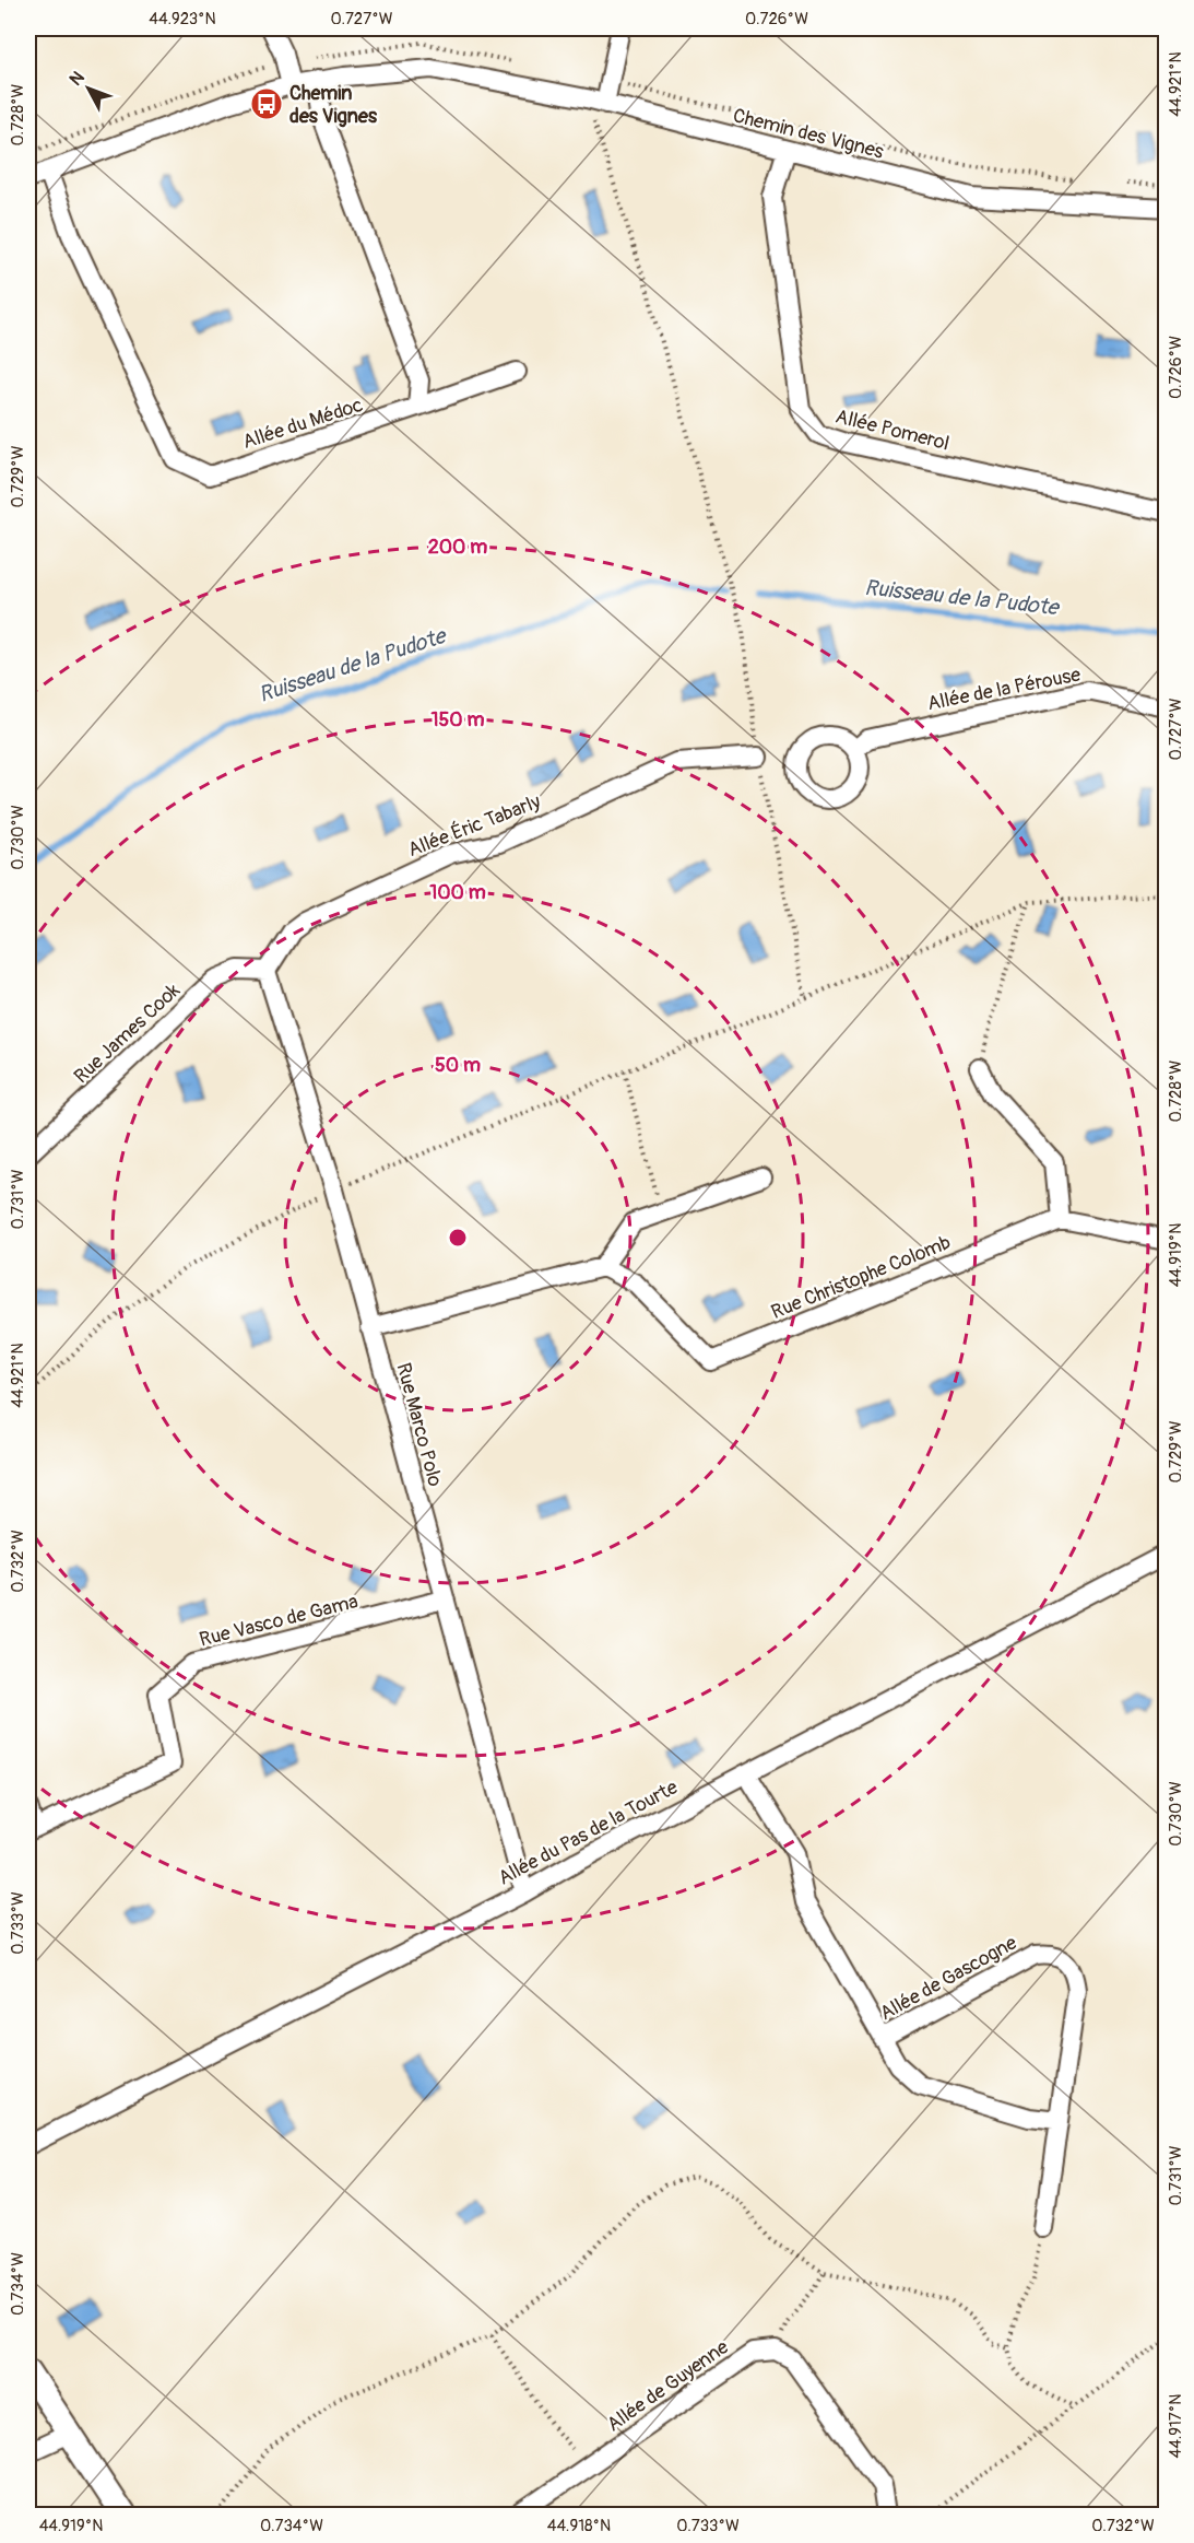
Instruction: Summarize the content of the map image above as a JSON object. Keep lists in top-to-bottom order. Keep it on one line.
{"streets":{"street":["Chemin des Vignes","Allée du Médoc","Allée Pomerol","Allée de la Pérouse","Allée Éric Tabarly","Rue James Cook","Rue Christophe Colomb","Rue Marco Polo","Rue Vasco de Gama","Allée du Pas de la Tourte","Allée de Gascogne","Allée de Guyenne"]},"crossings":[["Chemin des Vignes","Allée du Médoc"],["Chemin des Vignes","Allée Pomerol"],["Allée Éric Tabarly","Rue James Cook"],["Allée Éric Tabarly","Rue Marco Polo"],["Rue James Cook","Rue Marco Polo"],["Rue Marco Polo","Rue Vasco de Gama"],["Rue Marco Polo","Allée du Pas de la Tourte"],["Allée du Pas de la Tourte","Allée de Gascogne"]],"water":["Ruisseau de la Pudote"],"places":{"bus stop":["Chemin des Vignes"]},"north":"top left","coordinates":["44.923°N","0.727°W","0.726°W","44.921°N","0.728°W","0.729°W","0.730°W","0.731°W","44.919°N","0.732°W","0.733°W","0.734°W","44.917°N","44.918°N"],"rings":["200 m","150 m","100 m","50 m"]}
